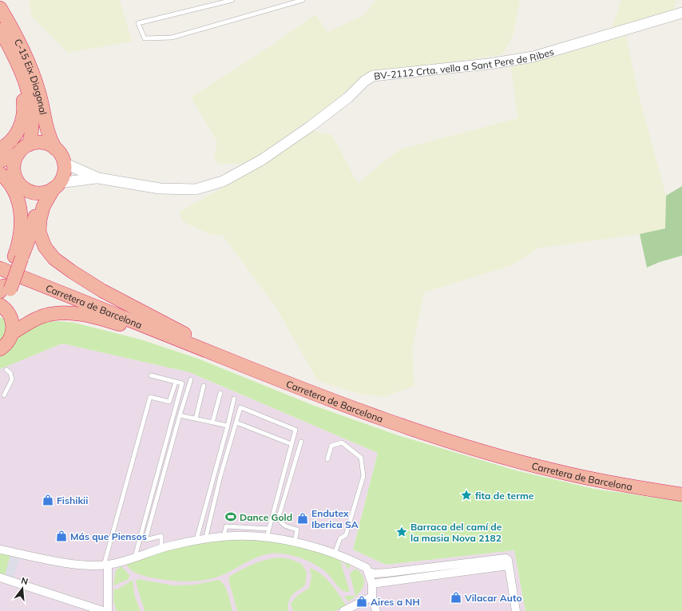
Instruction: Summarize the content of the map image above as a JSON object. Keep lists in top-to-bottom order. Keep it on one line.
{"streets":{"highway":["C-15 Eix Diagonal","Carretera de Barcelona"],"street":["BV-2112 Crta. vella a Sant Pere de Ribes"]},"places":{"place":["fita de terme","Barraca del camí de la masia Nova 2182"],"shop":["Fishikii","Endutex Iberica SA","Más que Piensos","Vilacar Auto","Aires a NH"],"sports":["Dance Gold"]},"north":"top"}
